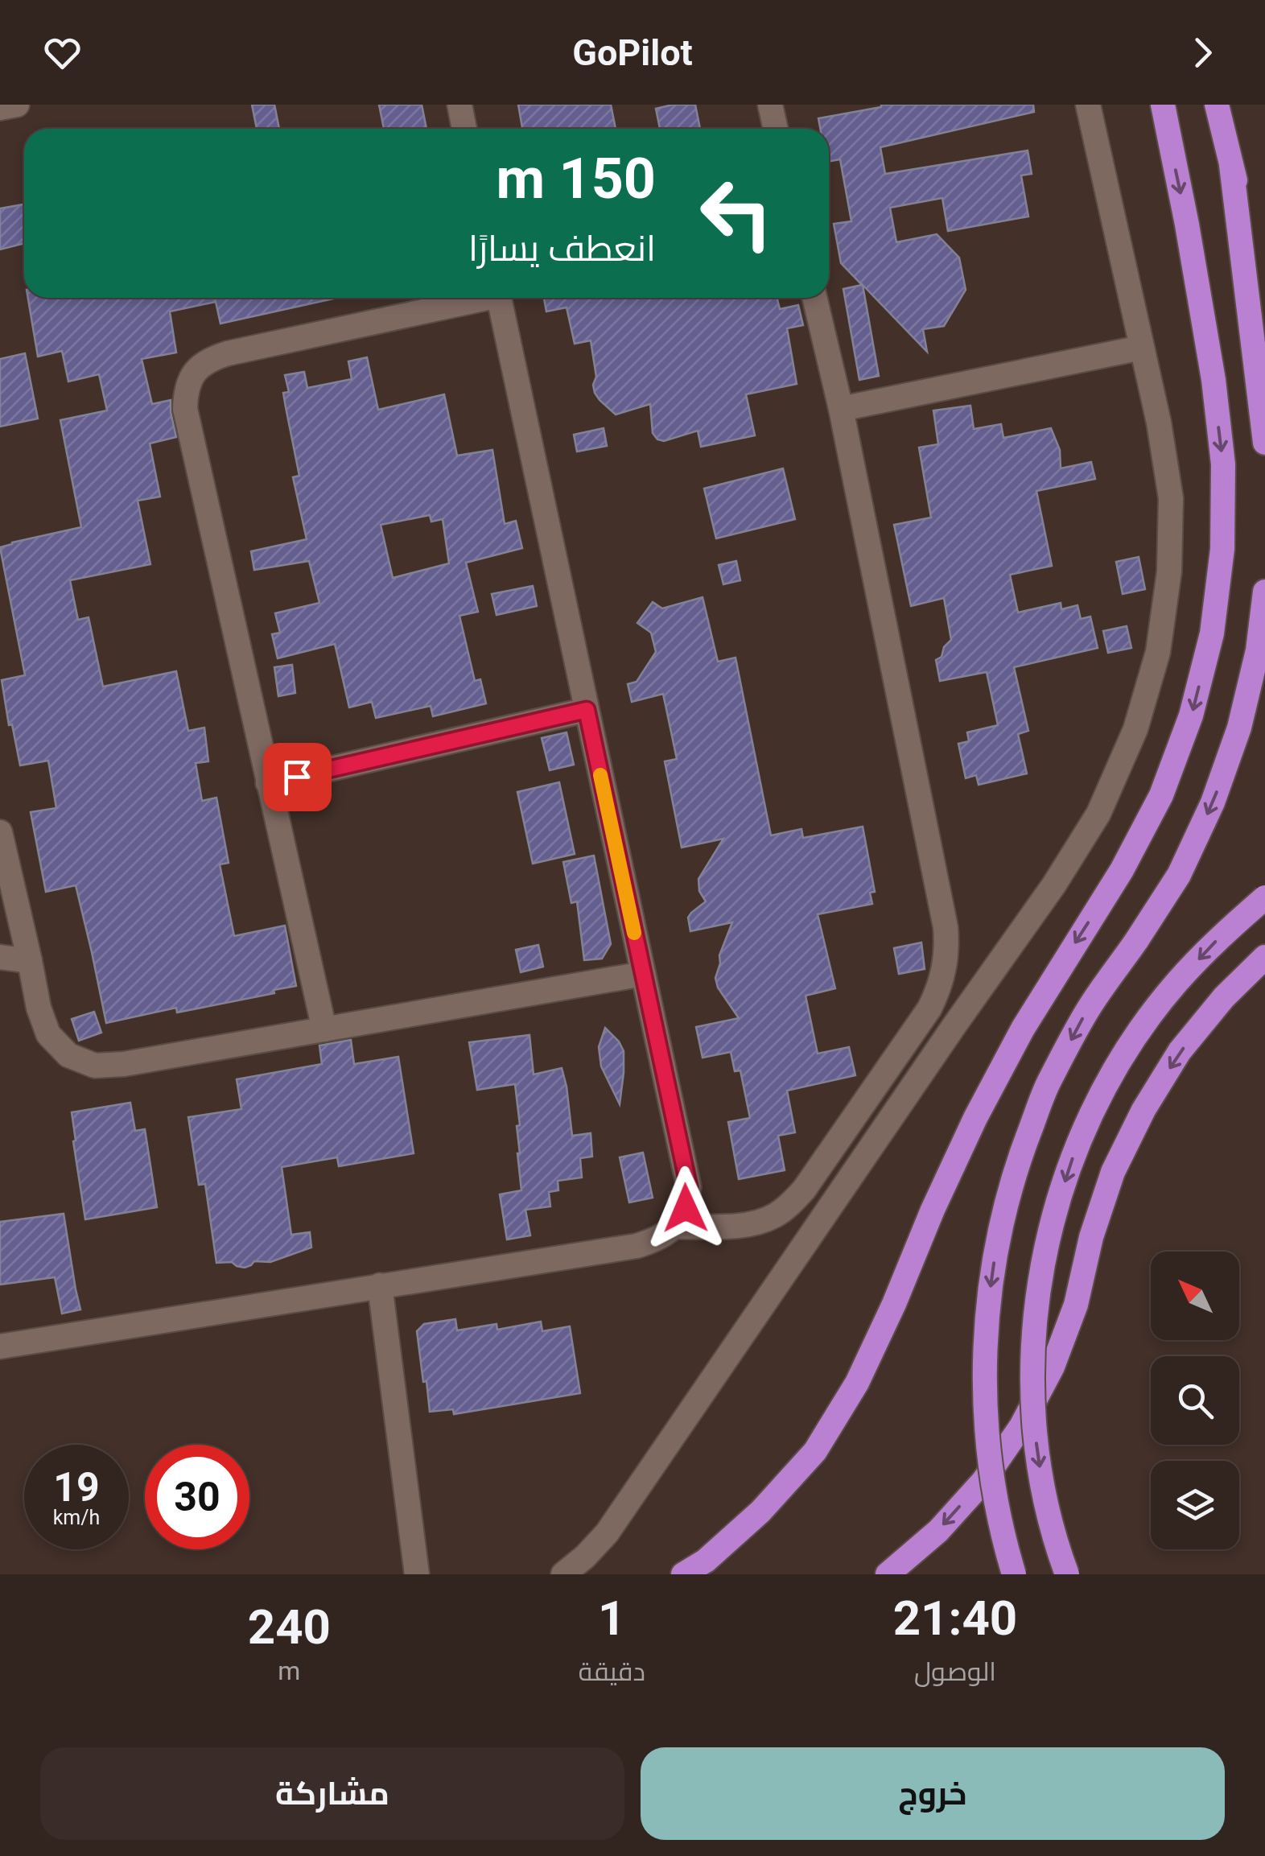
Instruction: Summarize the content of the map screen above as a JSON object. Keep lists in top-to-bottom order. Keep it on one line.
{"north":"top left","page":{"header":"GoPilot","turn":["150 m","انعطف يسارًا"],"speed":"19 km/h","limit":"30","eta":["21:40","الوصول","1","دقيقة","240","m"],"buttons":["خروج","مشاركة"]}}
